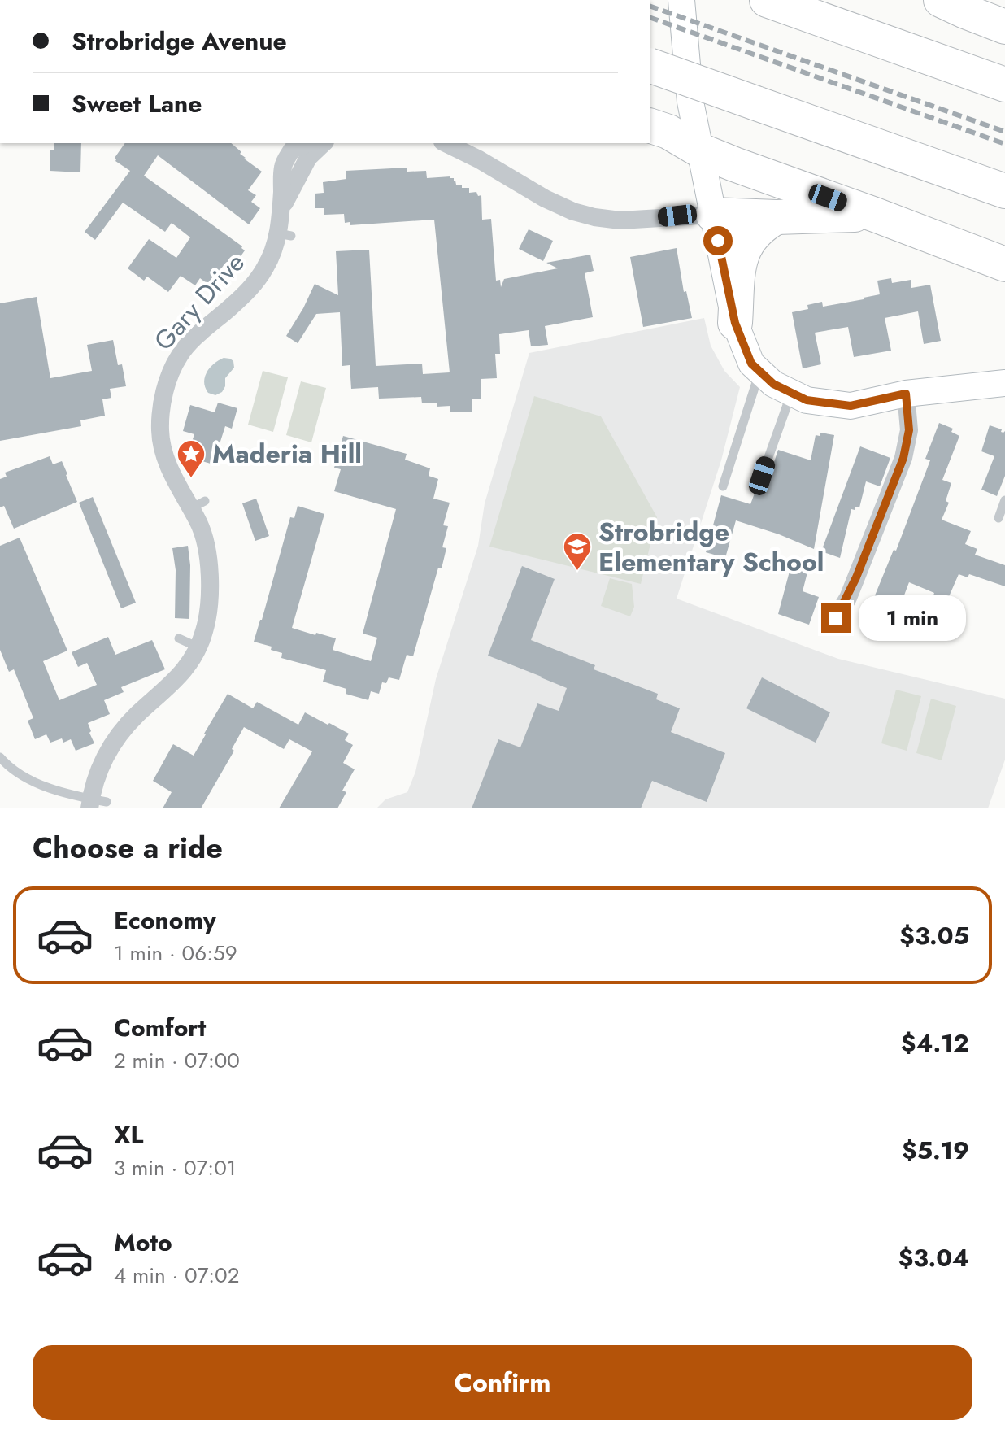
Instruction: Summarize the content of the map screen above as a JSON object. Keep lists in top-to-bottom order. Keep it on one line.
{"streets":{"street":["Gary Drive"]},"places":{"place":["Maderia Hill"],"school or university":["Strobridge Elementary School"]},"page":{"banner":["Strobridge Avenue","Sweet Lane"],"bubble":"1 min","heading":"Choose a ride","list":[{"name":"Economy","note":"1 min · 06:59","value":"$3.05"},{"name":"Comfort","note":"2 min · 07:00","value":"$4.12"},{"name":"XL","note":"3 min · 07:01","value":"$5.19"},{"name":"Moto","note":"4 min · 07:02","value":"$3.04"}],"buttons":"Confirm"}}
